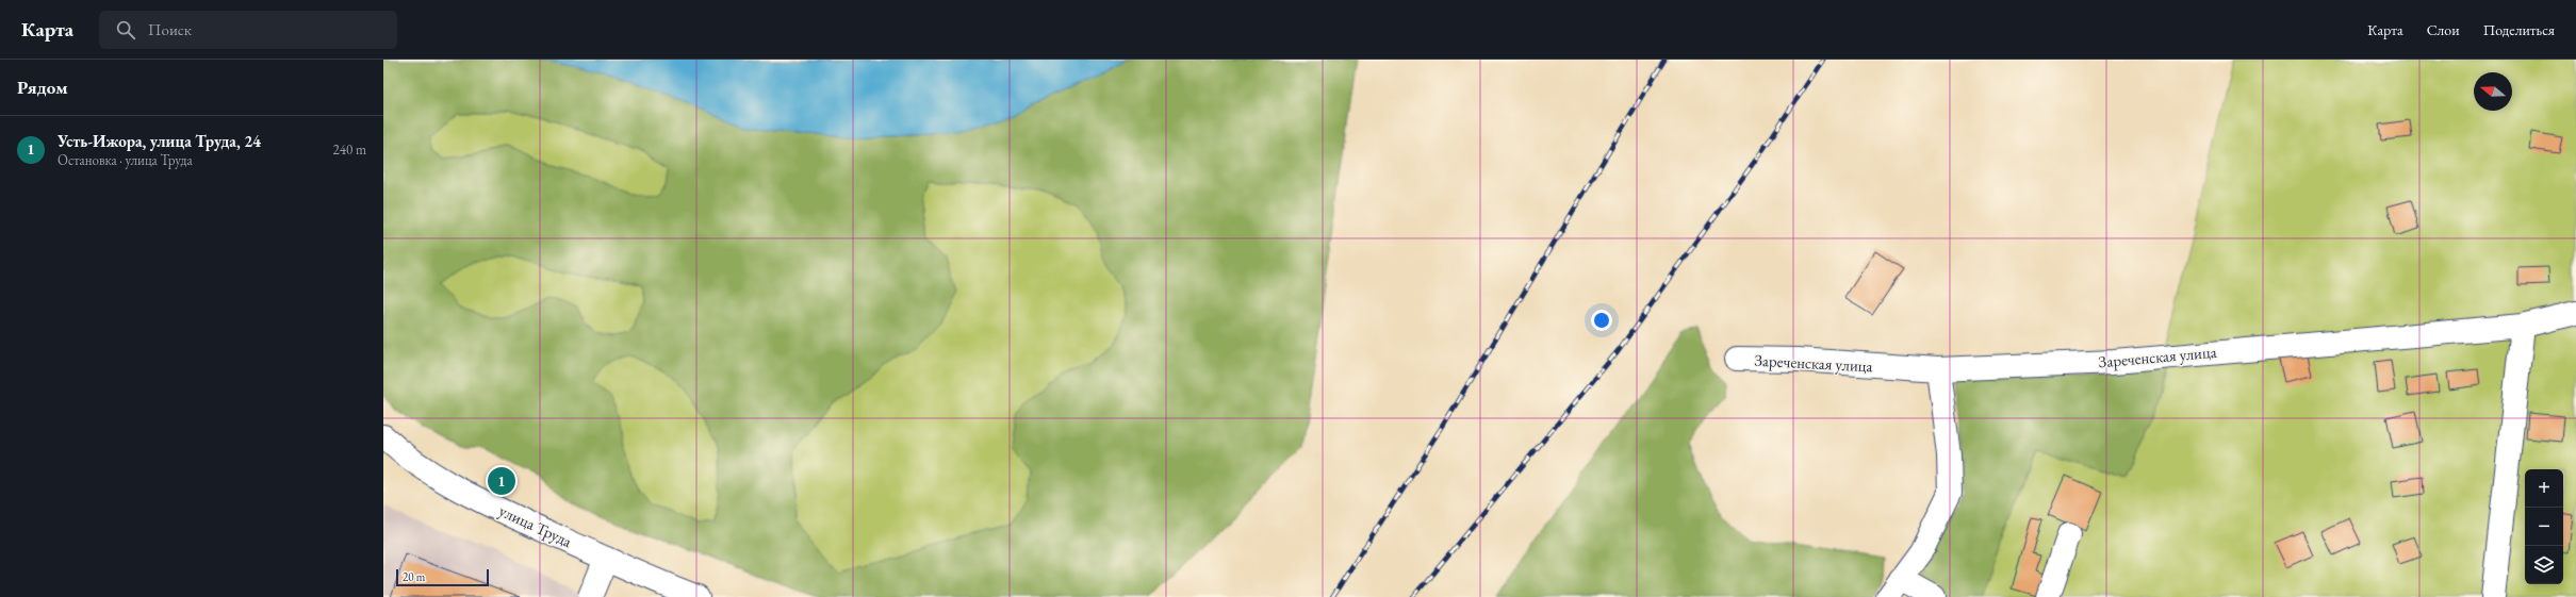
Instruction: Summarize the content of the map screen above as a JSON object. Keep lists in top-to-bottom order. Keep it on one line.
{"streets":{"street":["Зареченская улица","улица Труда"]},"scale_bar":"20 m","north":"left","page":{"header":"Карта","search":"Поиск","nav":["Карта","Слои","Поделиться"],"heading":"Рядом","list":[{"mark":"1","name":"Усть-Ижора, улица Труда, 24","note":"Остановка · улица Труда","value":"240 m"}],"pins":"1","map_buttons":["+","−"],"scale":"20 m"}}
